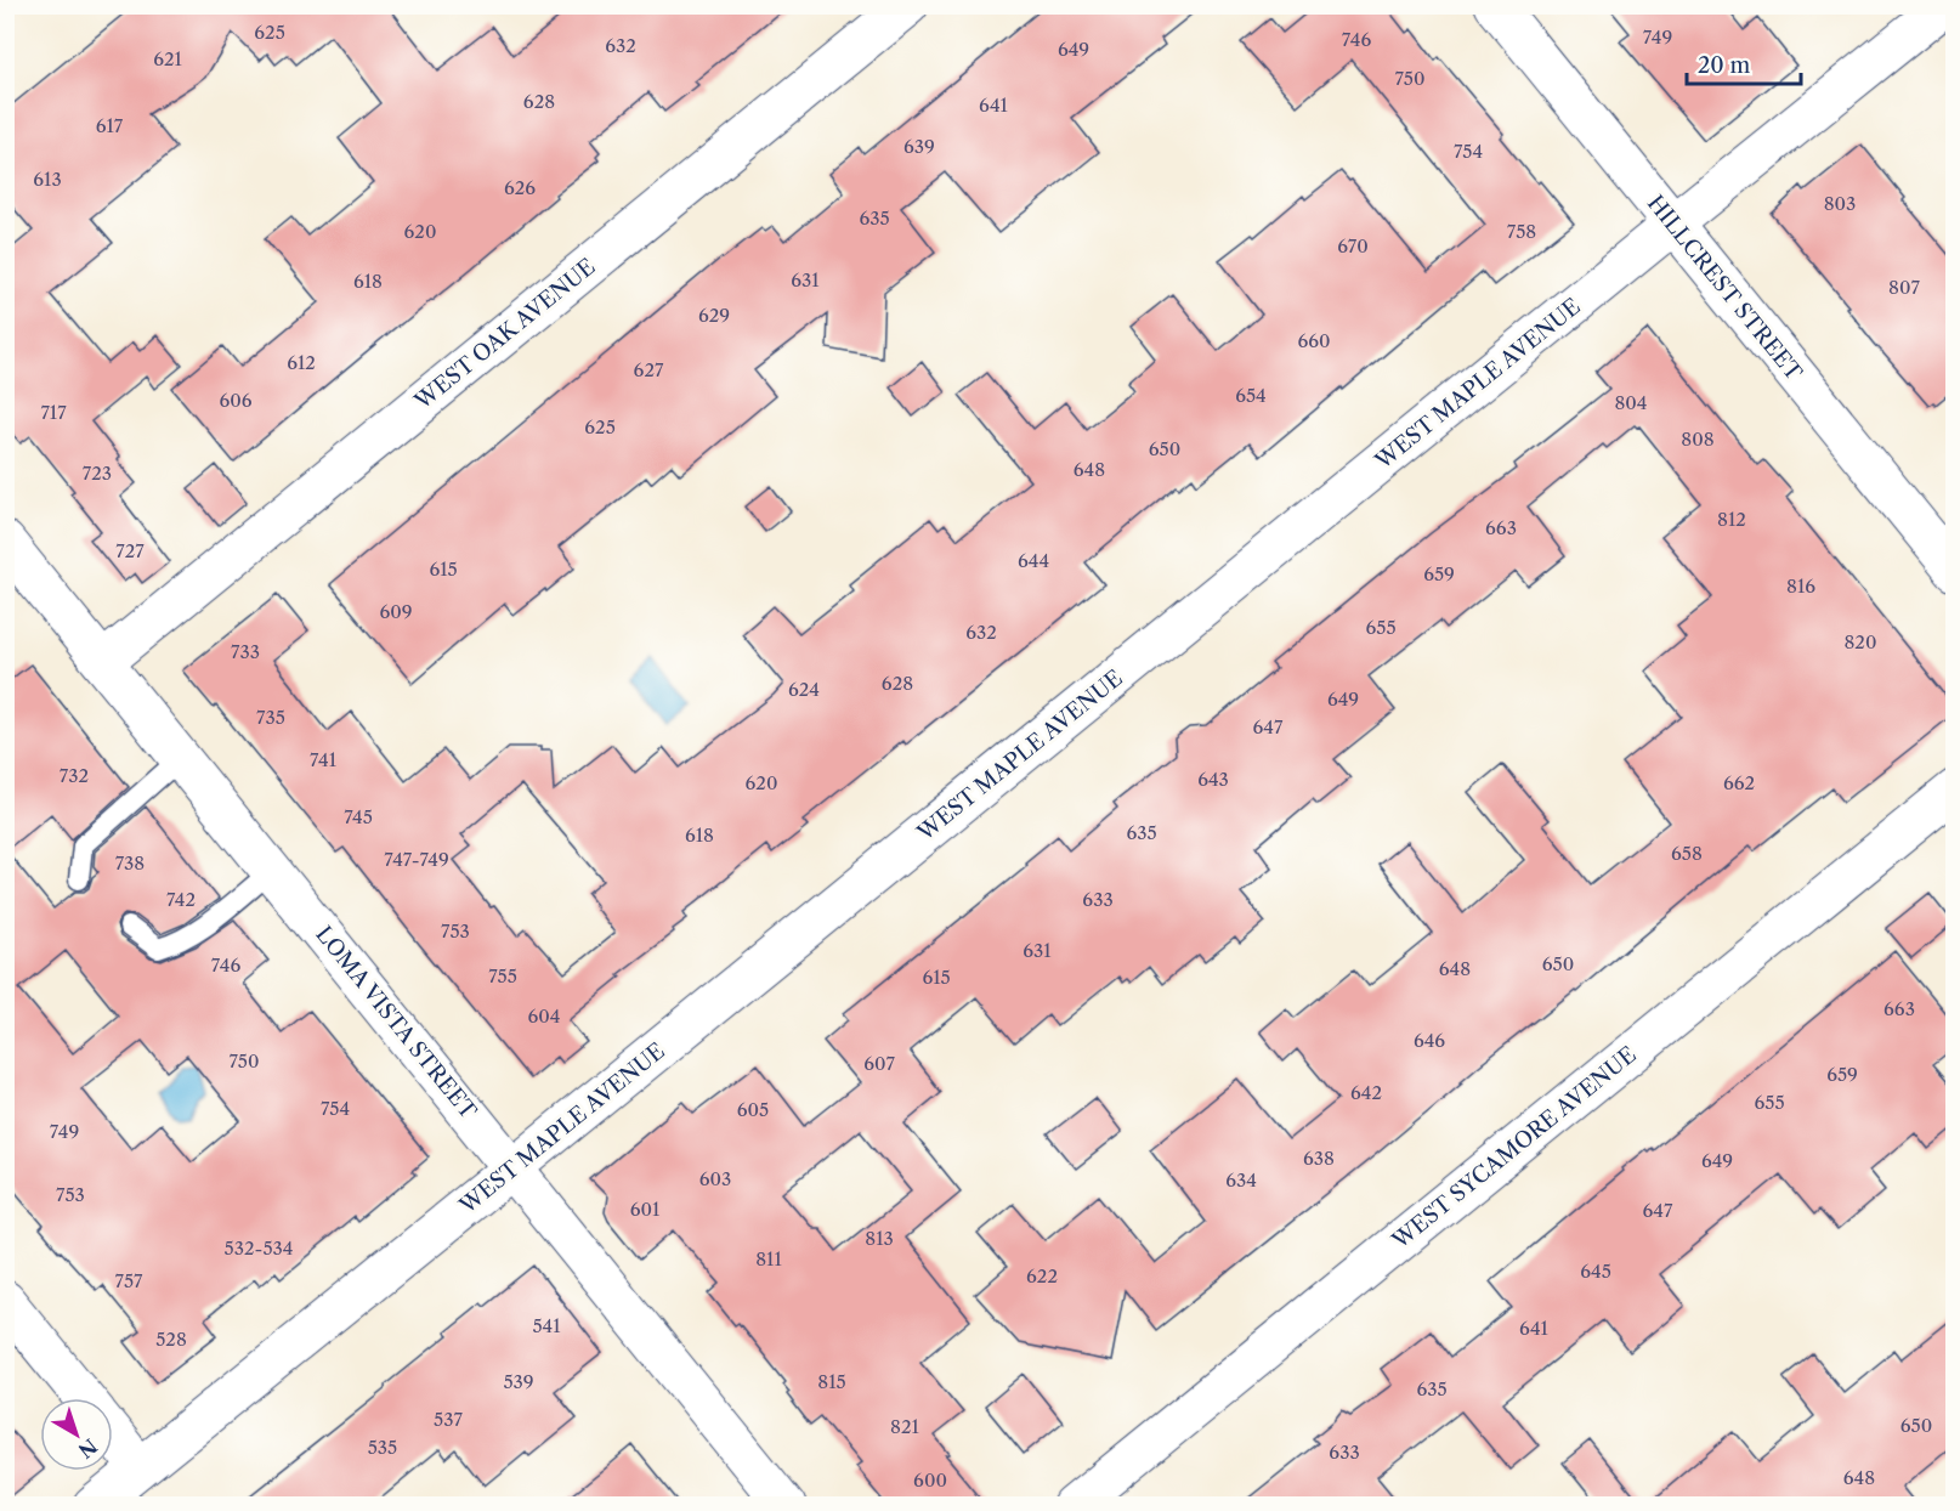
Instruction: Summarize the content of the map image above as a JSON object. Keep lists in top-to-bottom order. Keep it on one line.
{"streets":{"street":["HILLCREST STREET","WEST OAK AVENUE","WEST MAPLE AVENUE","LOMA VISTA STREET","WEST SYCAMORE AVENUE"]},"crossings":[["HILLCREST STREET","WEST MAPLE AVENUE"],["WEST OAK AVENUE","LOMA VISTA STREET"],["WEST MAPLE AVENUE","LOMA VISTA STREET"]],"house_numbers":["625","749","746","632","649","621","750","628","641","617","639","754","613","626","803","635","620","758","670","631","618","807","629","660","612","627","654","606","804","717","625","808","650","648","723","812","663","727","644","615","659","816","609","655","632","820","733","628","624","649","735","647","741","732","643","620","662","745","635","618","658","747-749","738","742","633","753","631","650","746","648","755","615","663","604","646","750","607","659","642","655","754","605","749","638","649","603","634","753","601","647","813","532-534","811","645","622","757","541","641","528","539","815","635","537","650","821","535","633","648","600"],"scale_bar":"20 m","north":"bottom right"}
